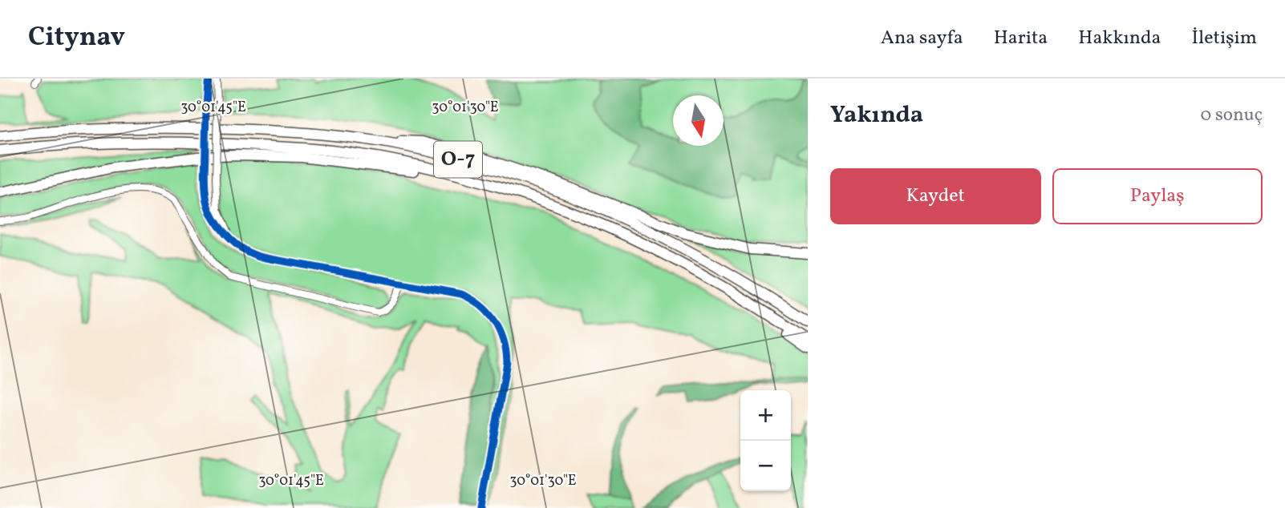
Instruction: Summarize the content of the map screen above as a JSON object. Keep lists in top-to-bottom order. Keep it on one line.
{"streets":{"highway":["O-7"]},"north":"bottom","page":{"header":"Citynav","nav":["Ana sayfa","Harita","Hakkında","İletişim"],"heading":["Yakında","0 sonuç"],"buttons":["Kaydet","Paylaş"],"map_buttons":["+","−"]},"coordinates":["30°01'45\"E","30°01'30\"E"]}
